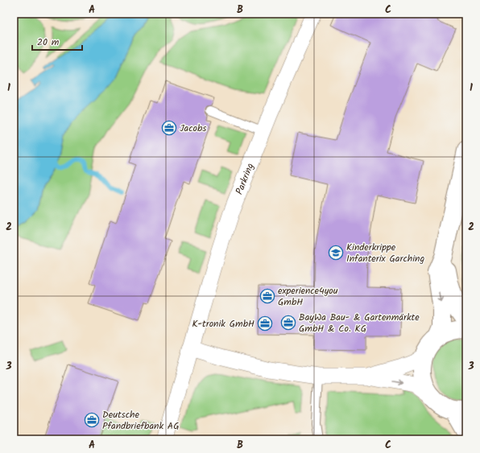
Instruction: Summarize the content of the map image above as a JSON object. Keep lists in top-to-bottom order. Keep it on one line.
{"streets":{"street":["Parkring"]},"places":{"office":["Jacobs","experience4you GmbH","BayWa Bau- & Gartenmärkte GmbH & Co. KG","K-tronik GmbH","Deutsche Pfandbriefbank AG"],"school or university":["Kinderkrippe Infanterix Garching"]},"scale_bar":"20 m","grid":{"columns":["A","B","C"],"rows":["1","2","3"]}}
